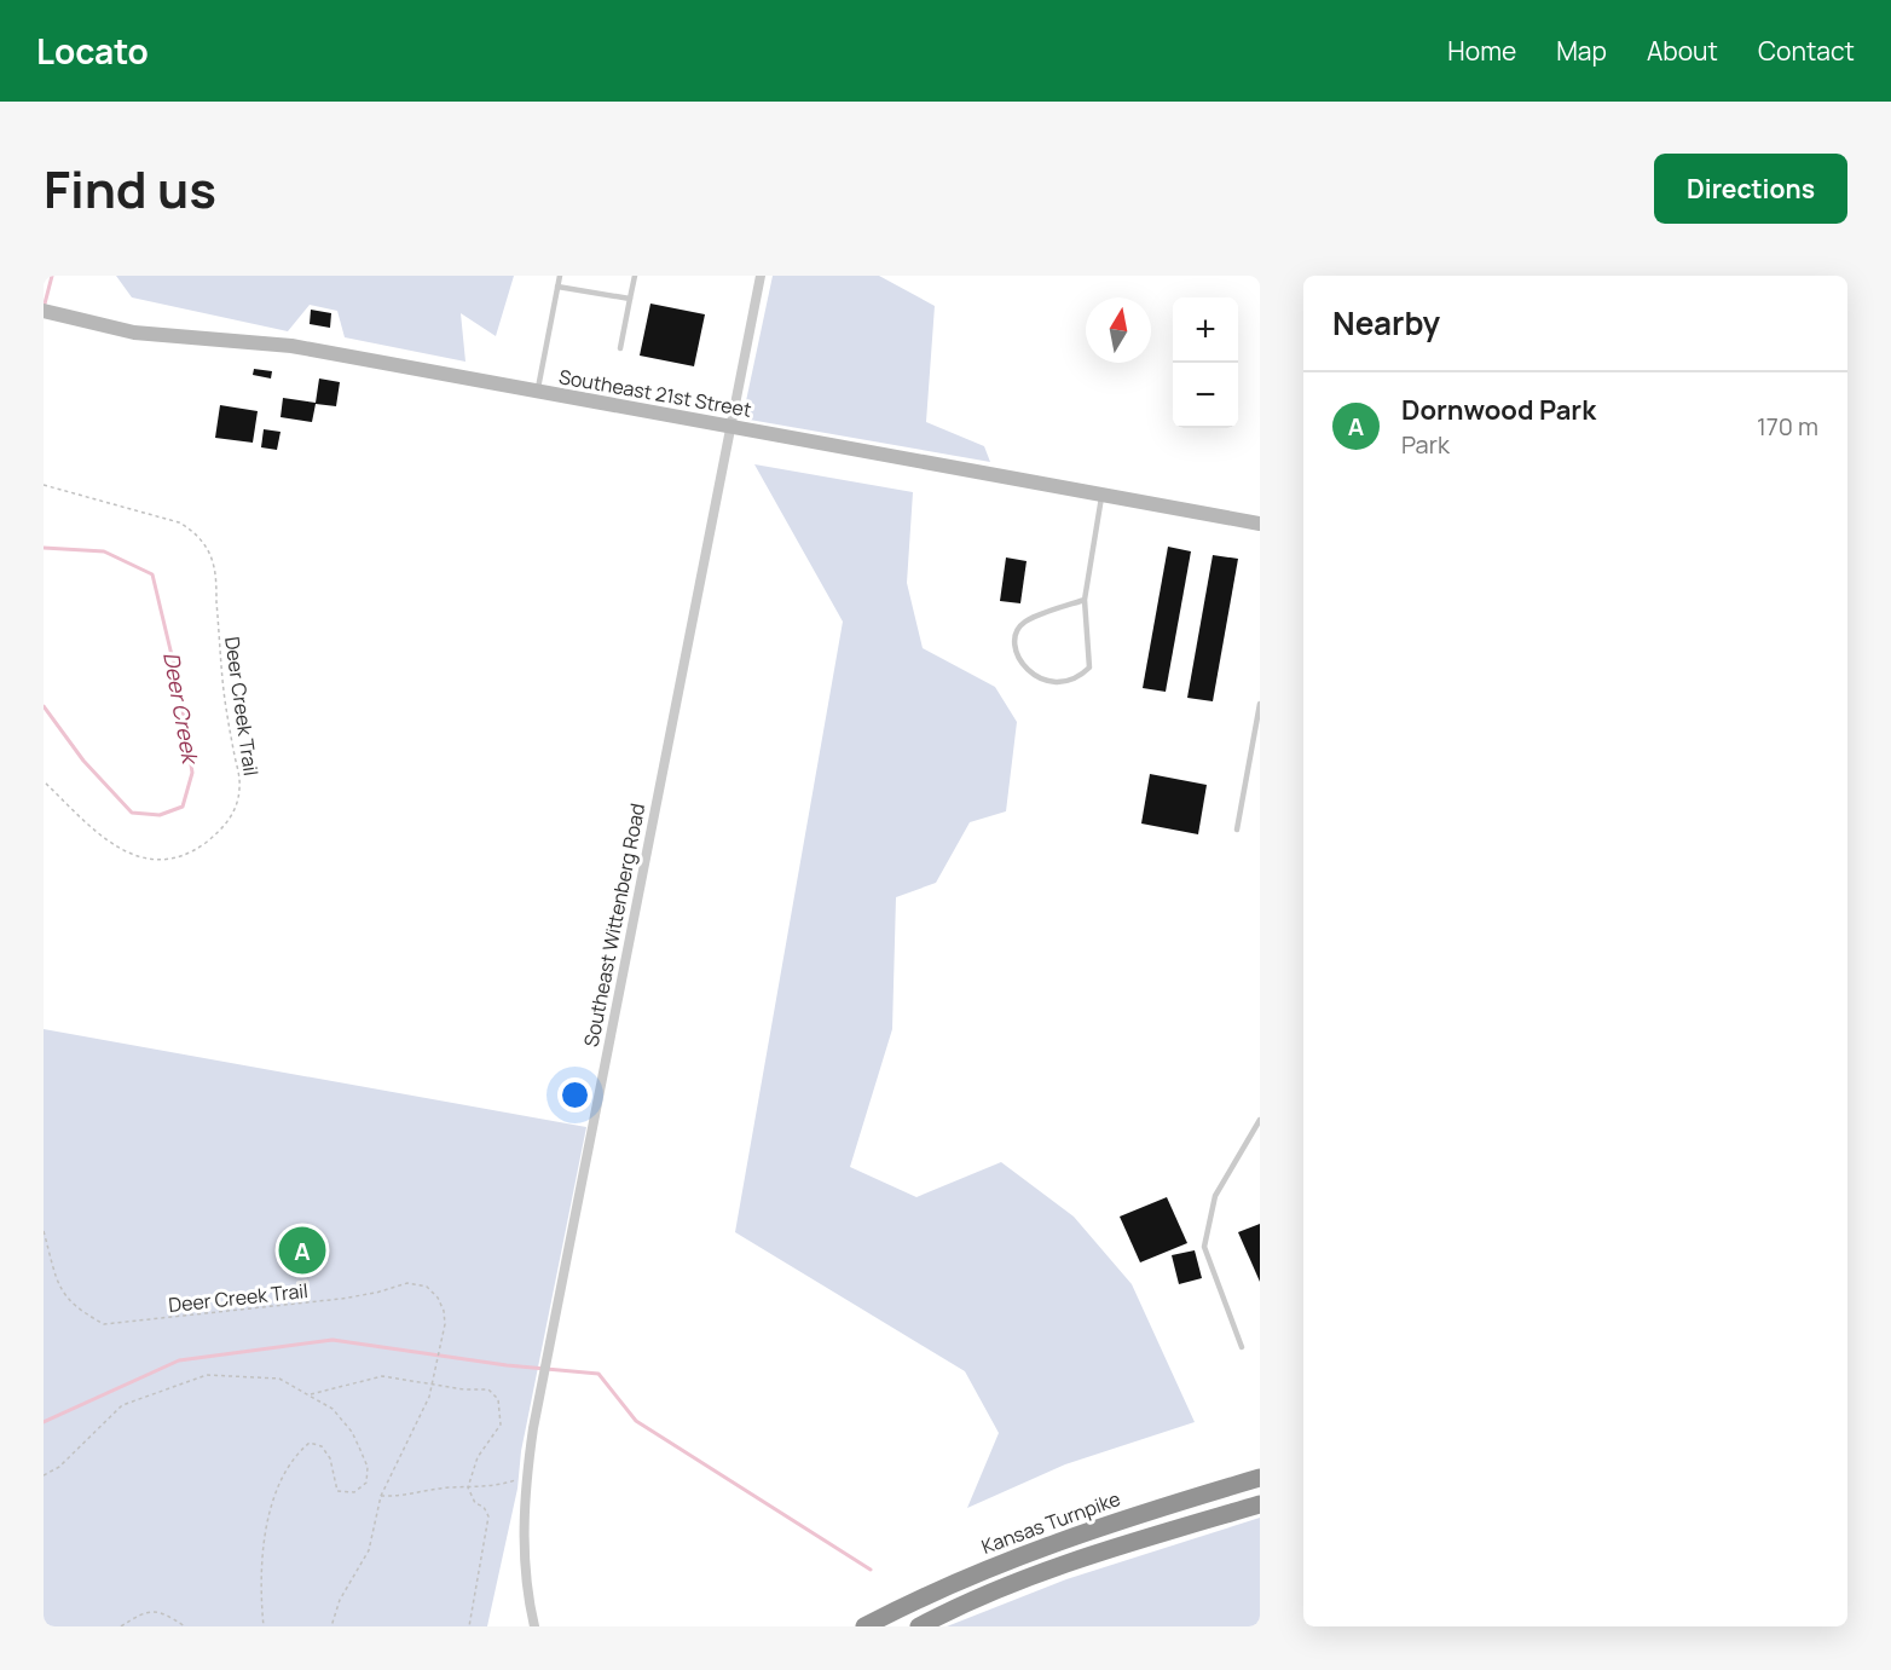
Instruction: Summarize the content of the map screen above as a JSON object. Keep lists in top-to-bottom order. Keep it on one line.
{"streets":{"highway":["Kansas Turnpike"],"street":["Southeast 21st Street","Southeast Wittenberg Road"],"path":["Deer Creek Trail"]},"crossings":[["Southeast 21st Street","Southeast Wittenberg Road"]],"water":["Deer Creek"],"north":"top","page":{"header":"Locato","nav":["Home","Map","About","Contact"],"title":"Find us","buttons":"Directions","heading":"Nearby","map_buttons":["+","−"],"list":[{"mark":"A","name":"Dornwood Park","note":"Park","value":"170 m"}],"pins":"A"}}
